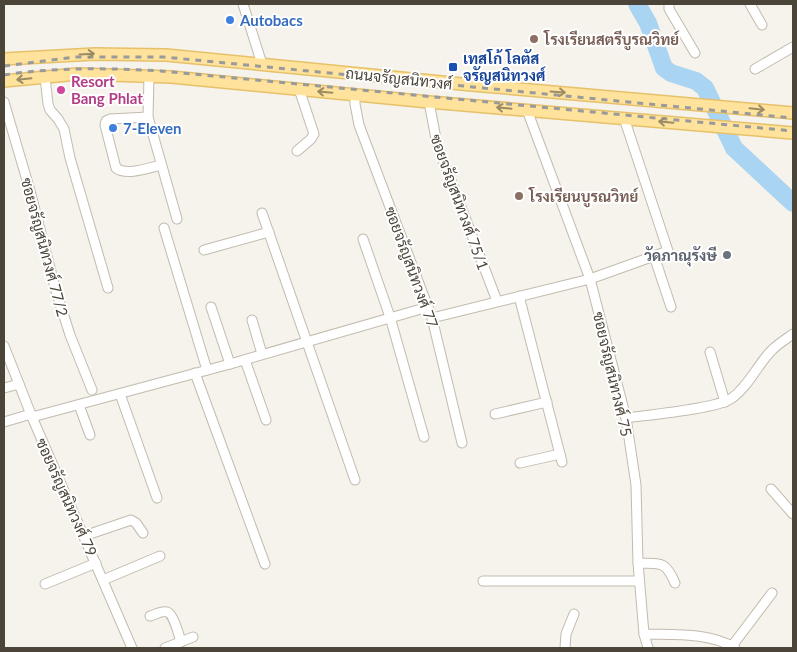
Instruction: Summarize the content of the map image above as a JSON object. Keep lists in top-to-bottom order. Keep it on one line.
{"streets":{"main road":["ถนนจรัญสนิทวงศ์"],"street":["ซอยจรัญสนิทวงศ์ 75/1","ซอยจรัญสนิทวงศ์ 77/2","ซอยจรัญสนิทวงศ์ 77","ซอยจรัญสนิทวงศ์ 75","ซอยจรัญสนิทวงศ์ 79"]},"crossings":[["ถนนจรัญสนิทวงศ์","ซอยจรัญสนิทวงศ์ 75/1"],["ถนนจรัญสนิทวงศ์","ซอยจรัญสนิทวงศ์ 77"],["ถนนจรัญสนิทวงศ์","ซอยจรัญสนิทวงศ์ 75"]],"places":{"other":["Autobacs","โรงเรียนสตรีบูรณวิทย์","Resort Bang Phlat","7-Eleven","โรงเรียนบูรณวิทย์","วัดภาณุรังษี"],"transit":["เทสโก้ โลตัส จรัญสนิทวงศ์"]}}
